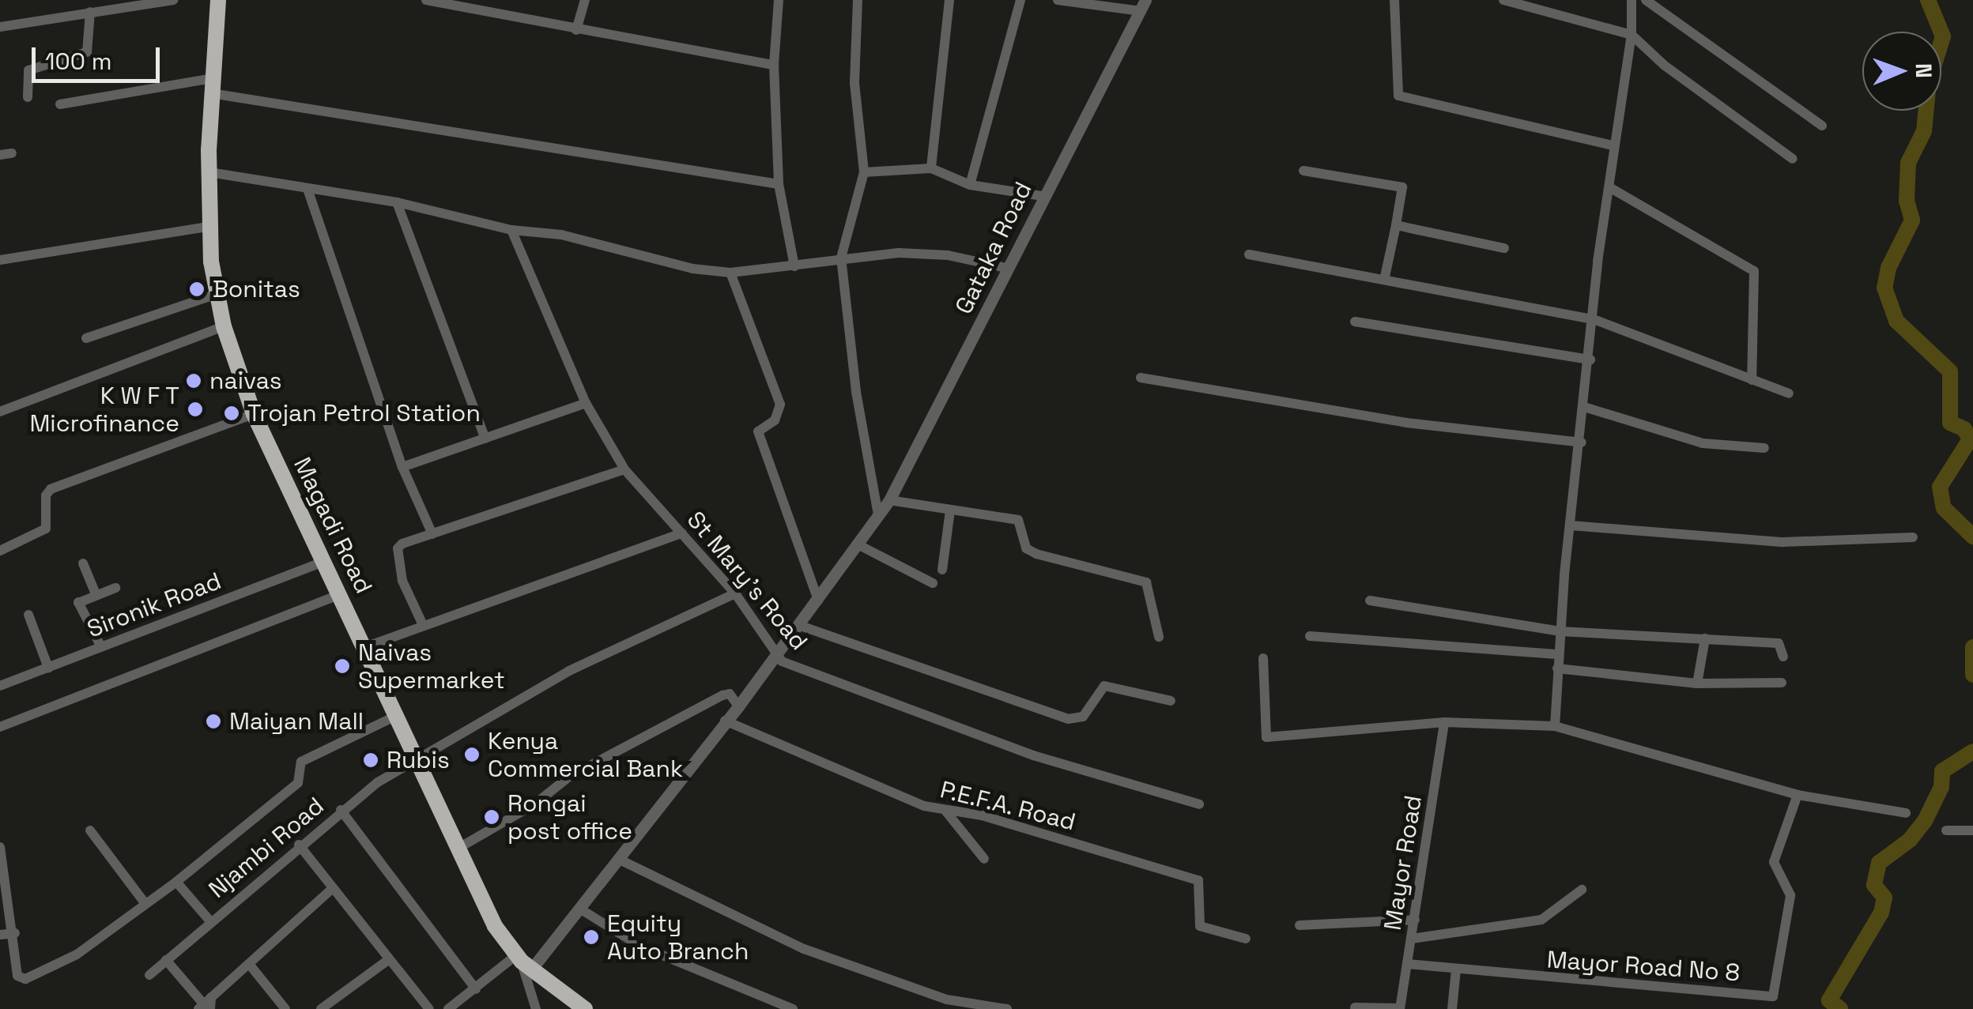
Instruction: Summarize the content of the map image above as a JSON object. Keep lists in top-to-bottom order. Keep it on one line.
{"streets":{"highway":["Magadi Road"],"street":["Gataka Road","St Mary's Road","Sironik Road","P.E.F.A. Road","Njambi Road","Mayor Road","Mayor Road No 8"]},"crossings":[["Gataka Road","Magadi Road"],["Gataka Road","St Mary's Road"],["Gataka Road","P.E.F.A. Road"],["Magadi Road","Sironik Road"],["Magadi Road","Njambi Road"],["St Mary's Road","Njambi Road"],["Mayor Road","Mayor Road No 8"]],"places":["Bonitas","naivas","K W F T Microfinance","Trojan Petrol Station","Naivas Supermarket","Maiyan Mall","Kenya Commercial Bank","Rubis","Rongai post office","Equity Auto Branch"],"scale_bar":"100 m","north":"right"}
